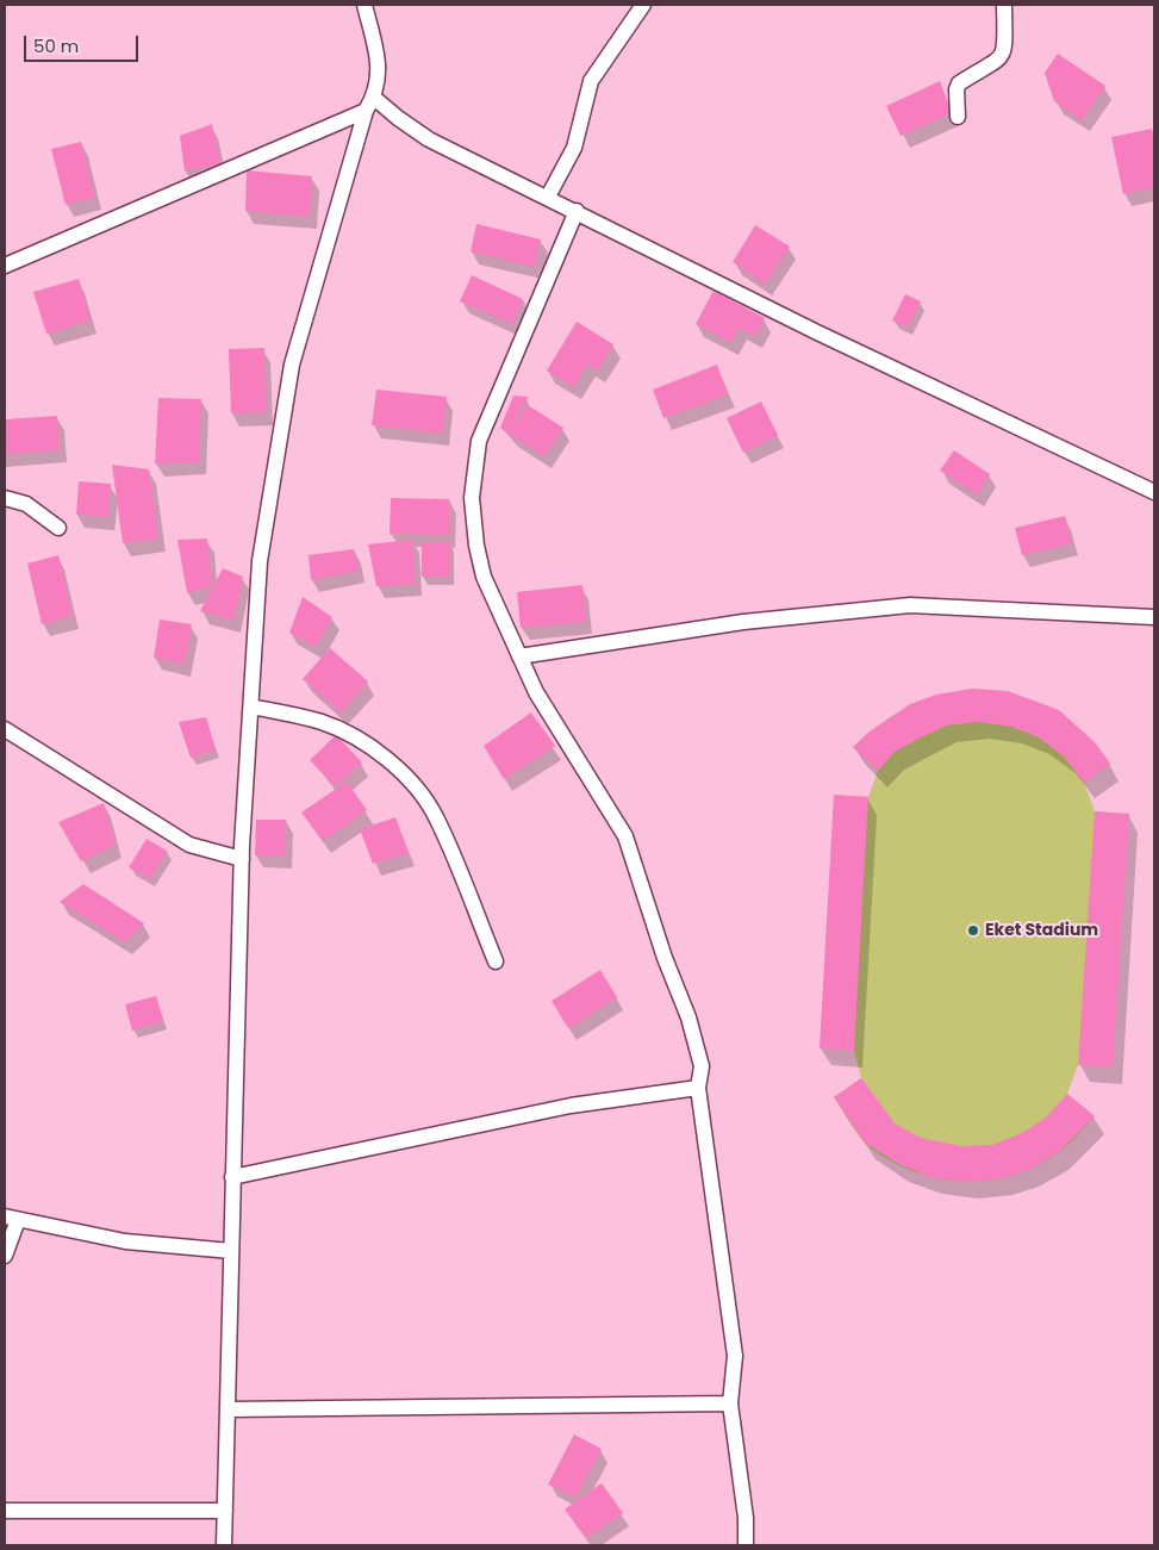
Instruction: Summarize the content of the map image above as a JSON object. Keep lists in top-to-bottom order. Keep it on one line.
{"places":["Eket Stadium"],"scale_bar":"50 m"}
